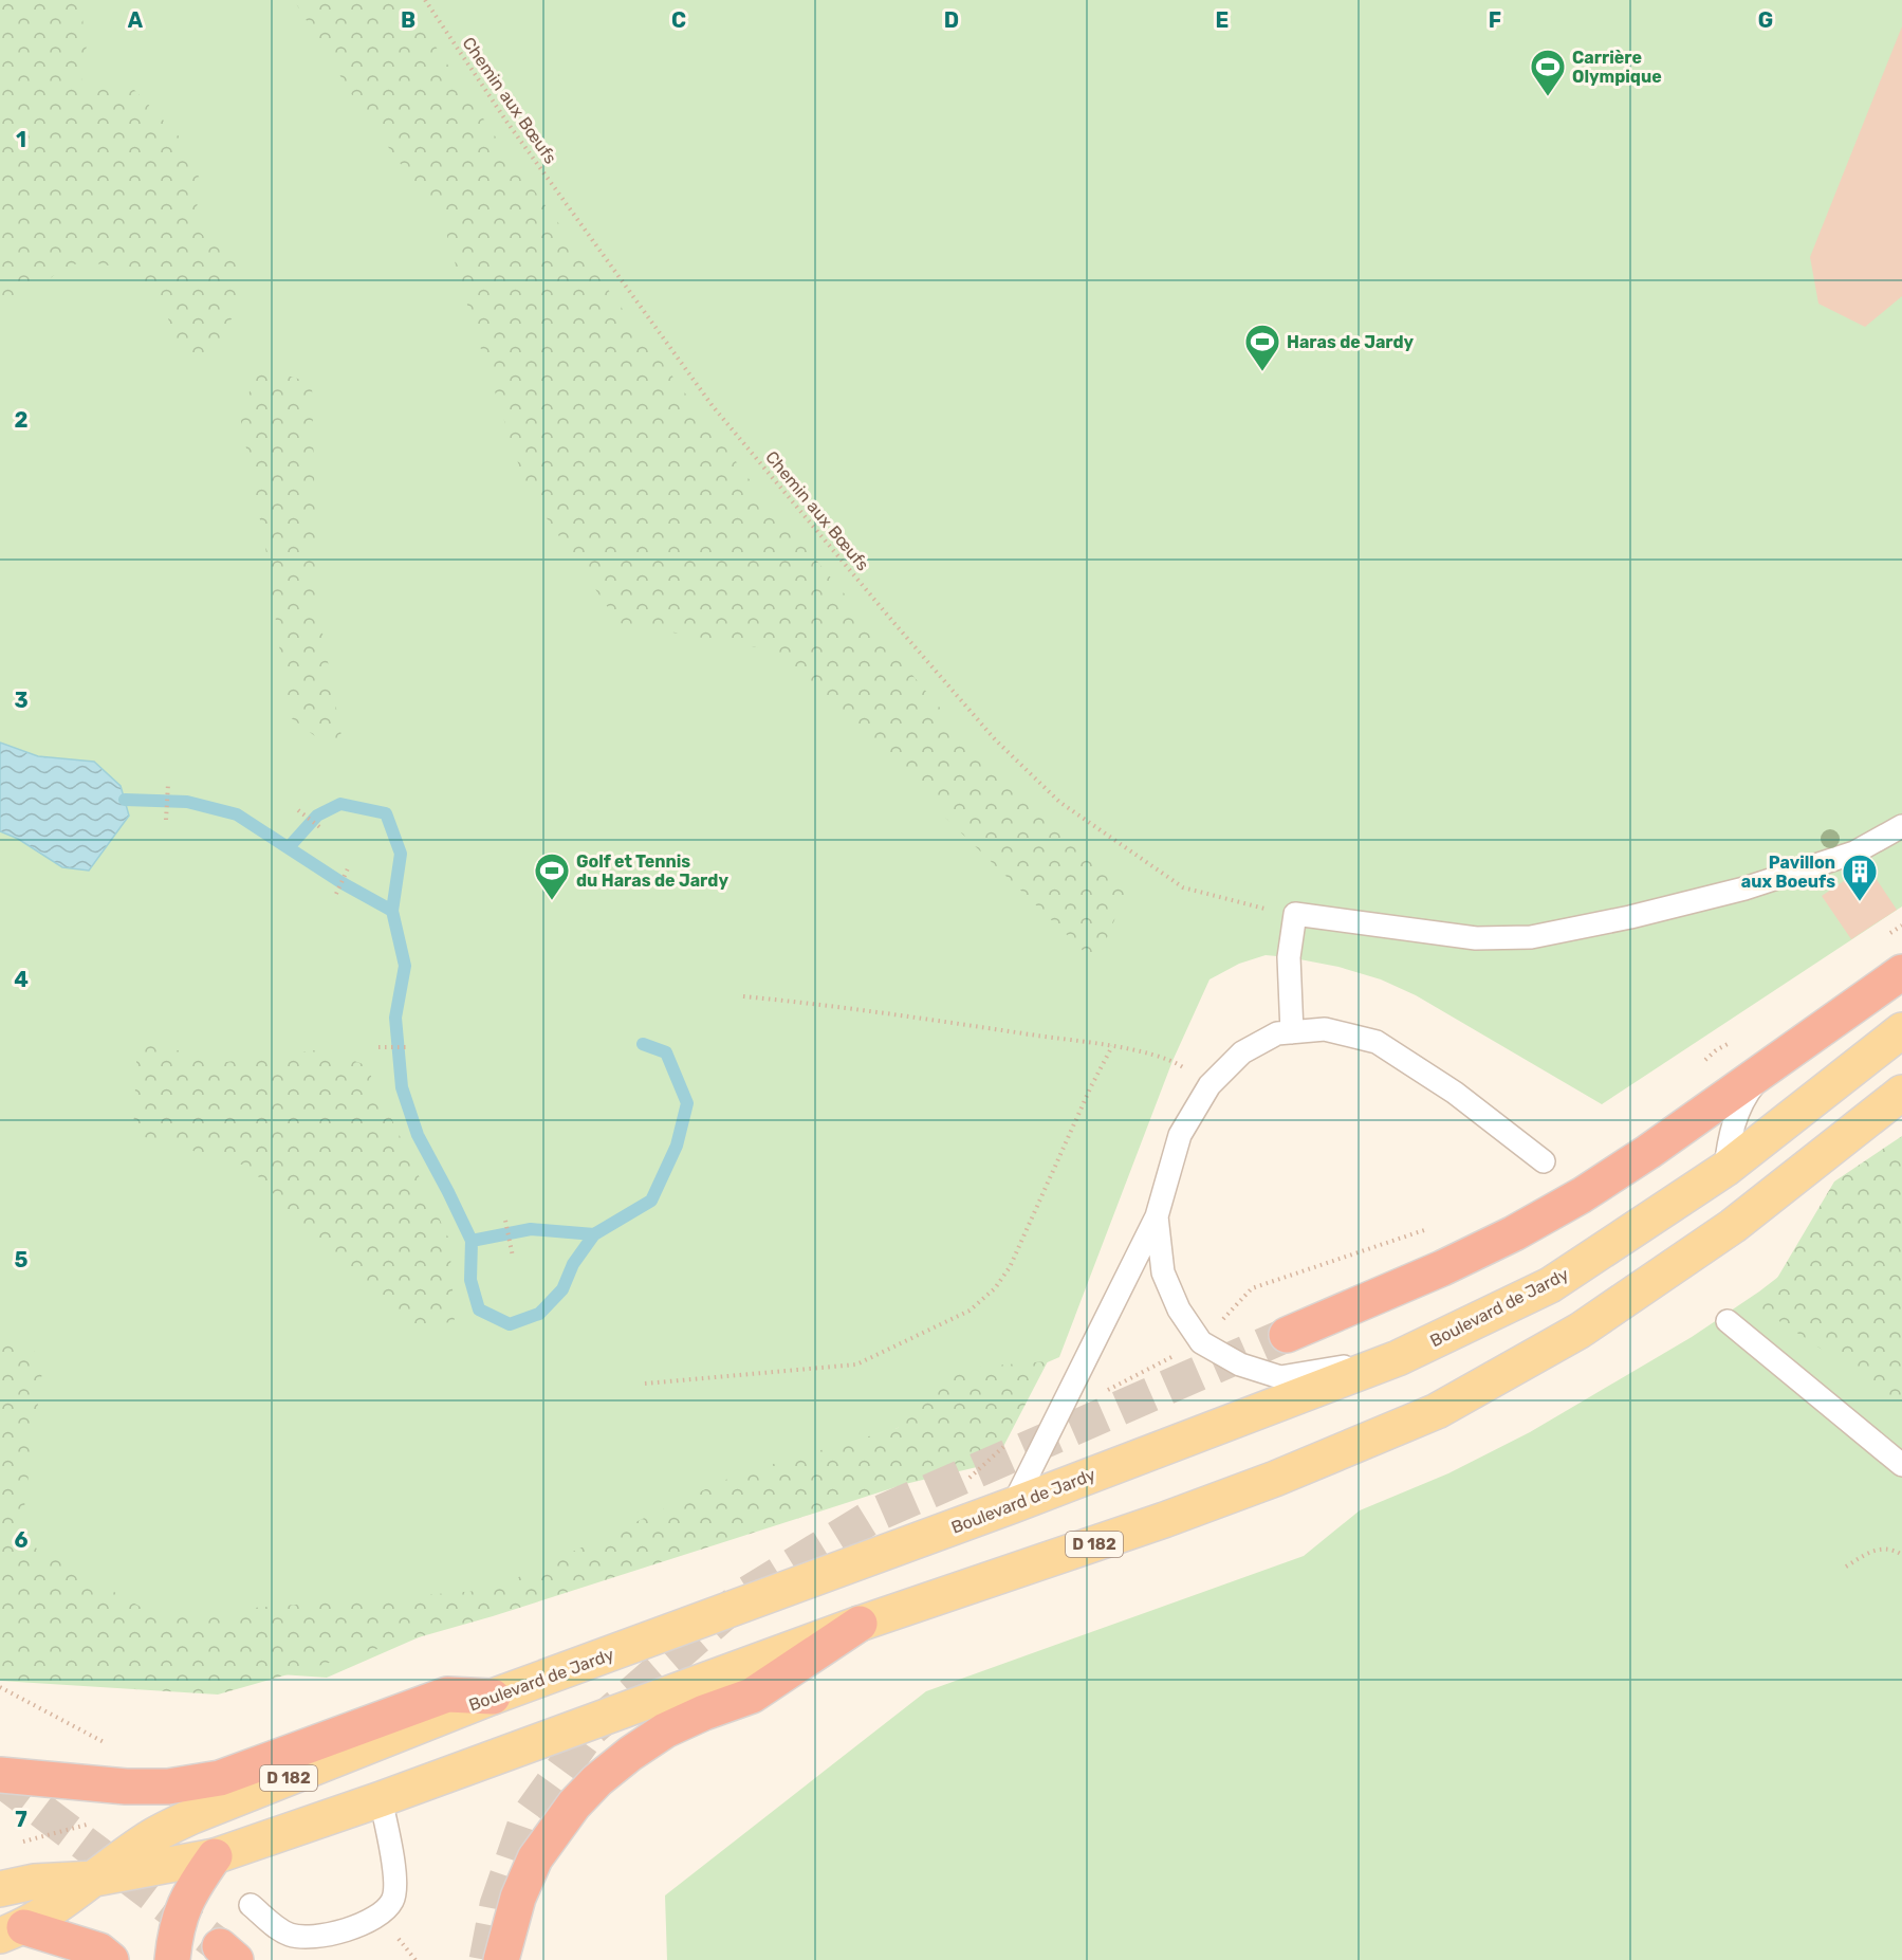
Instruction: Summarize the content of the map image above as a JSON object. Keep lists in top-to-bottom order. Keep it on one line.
{"streets":{"main road":["Boulevard de Jardy","D 182"],"path":["Chemin aux Bœufs"]},"places":{"sports":["Carrière Olympique","Haras de Jardy","Golf et Tennis du Haras de Jardy"],"building":["Pavillon aux Boeufs"]},"grid":{"columns":["A","B","C","D","E","F","G"],"rows":["1","2","3","4","5","6","7"]}}
